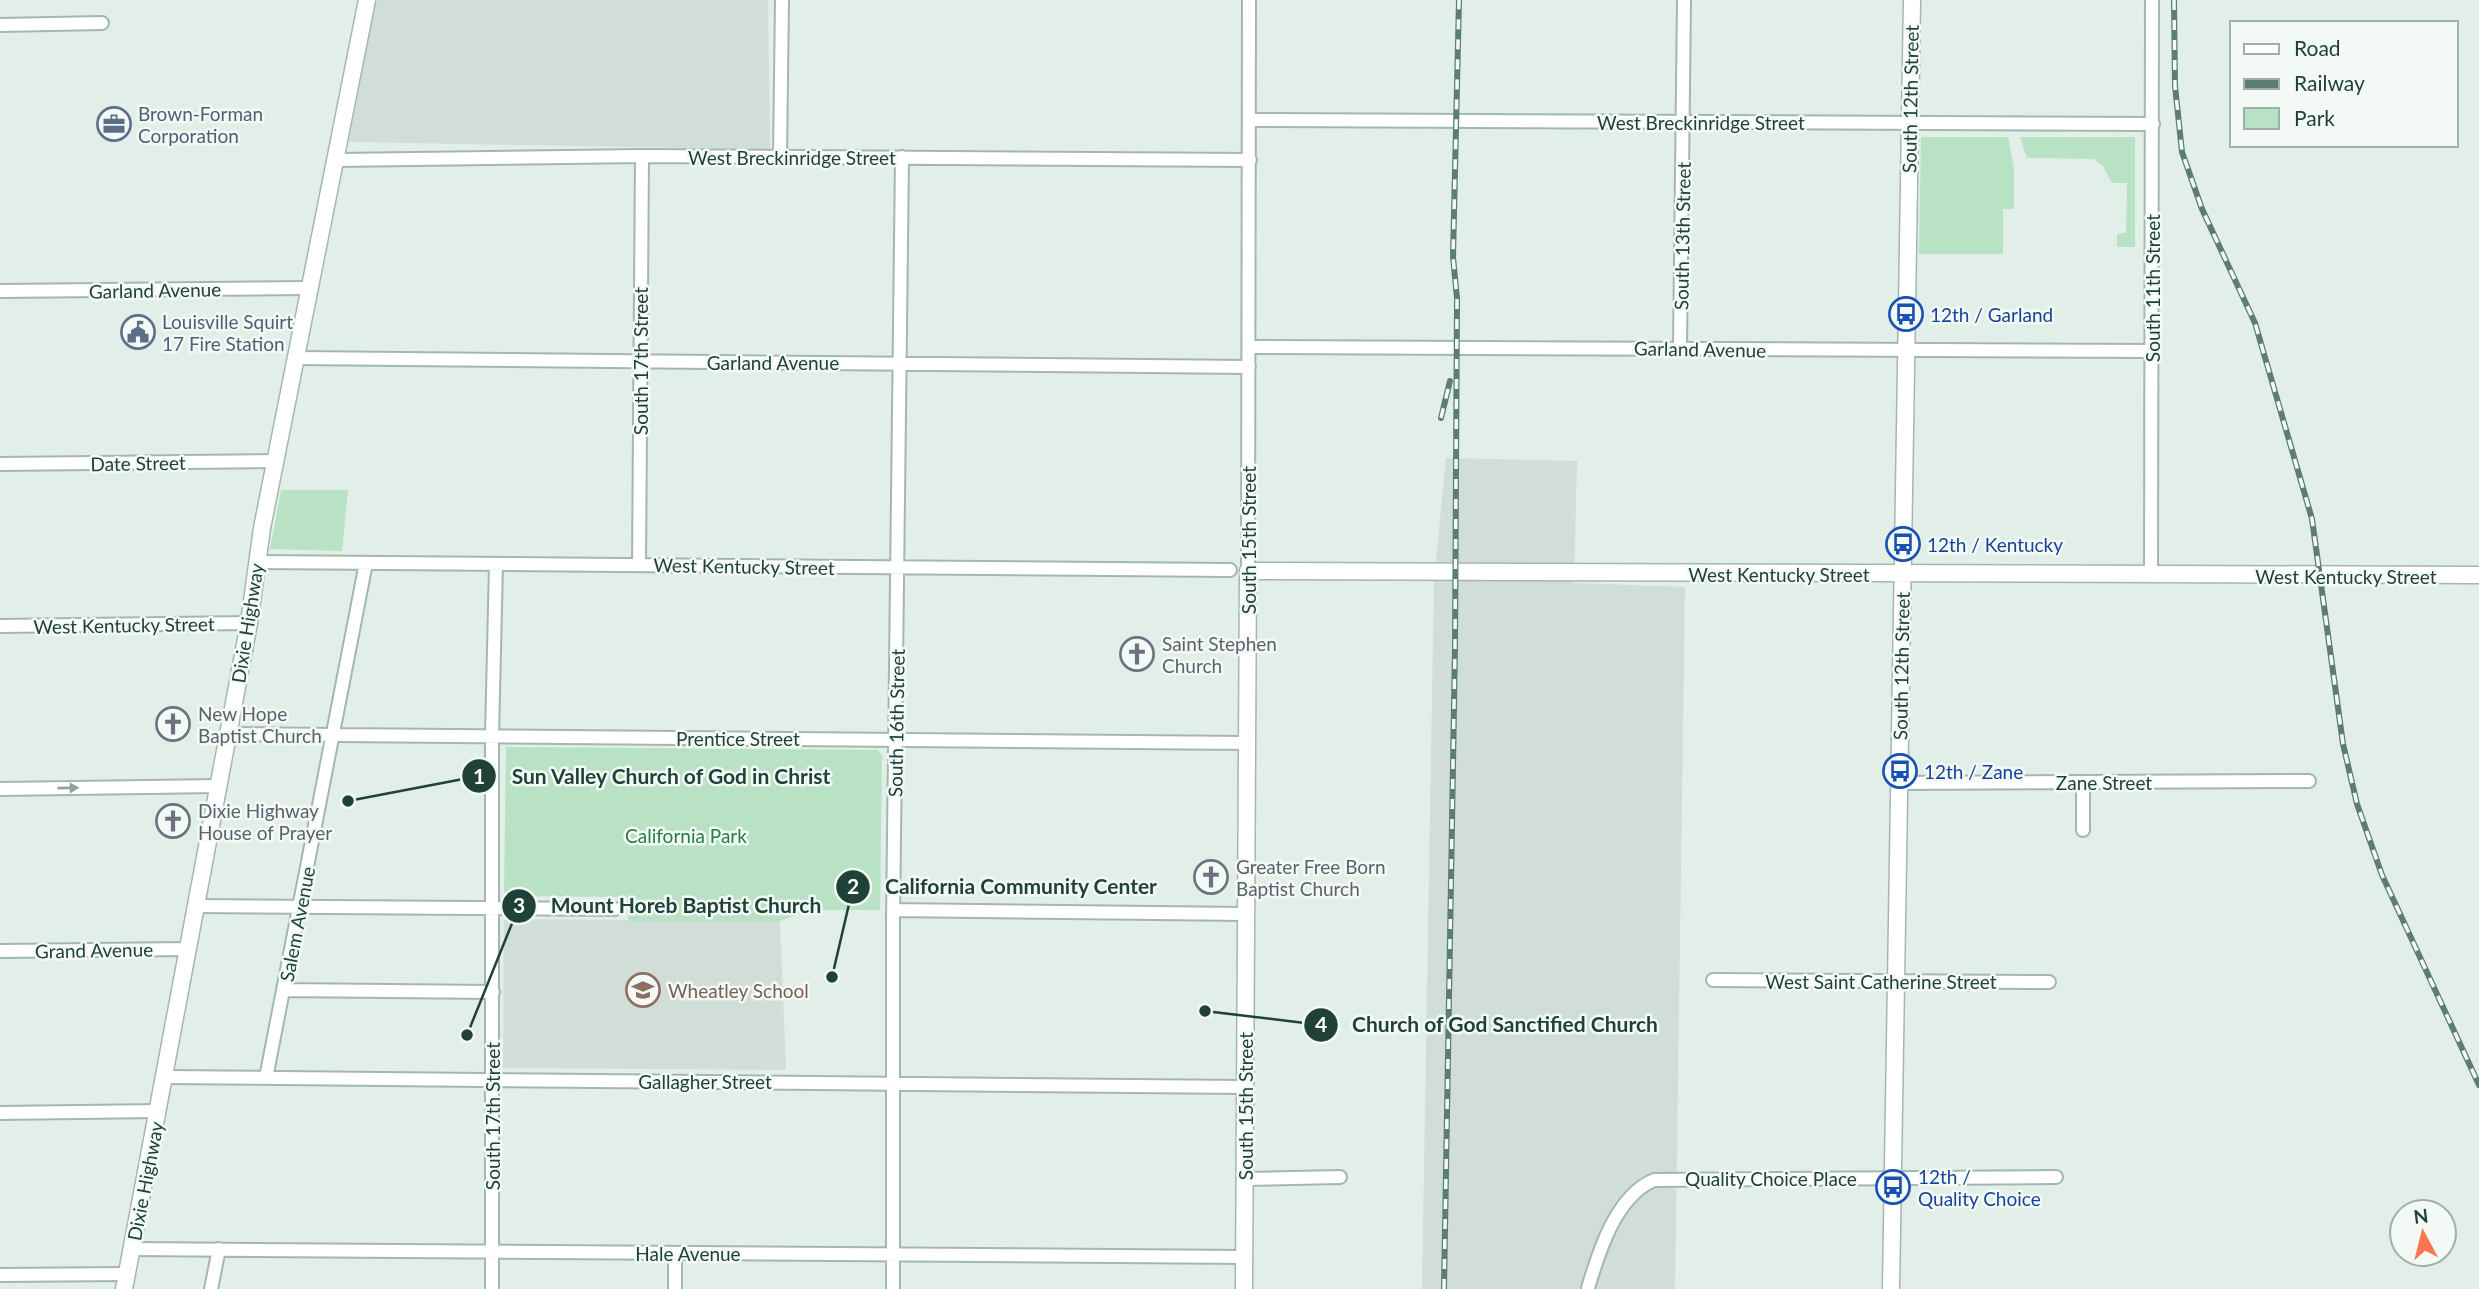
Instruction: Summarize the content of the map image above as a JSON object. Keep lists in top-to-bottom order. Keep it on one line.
{"streets":{"street":["South 12th Street","West Breckinridge Street","South 13th Street","South 11th Street","Garland Avenue","South 17th Street","Date Street","South 15th Street","West Kentucky Street","Dixie Highway","South 16th Street","Prentice Street","Zane Street","Salem Avenue","Grand Avenue","West Saint Catherine Street","Gallagher Street","Quality Choice Place","Hale Avenue"]},"crossings":[["South 12th Street","West Breckinridge Street"],["South 12th Street","Garland Avenue"],["South 12th Street","West Kentucky Street"],["South 12th Street","Zane Street"],["South 12th Street","West Saint Catherine Street"],["South 12th Street","Quality Choice Place"],["West Breckinridge Street","South 13th Street"],["West Breckinridge Street","South 11th Street"],["West Breckinridge Street","South 17th Street"],["West Breckinridge Street","South 15th Street"],["West Breckinridge Street","Dixie Highway"],["West Breckinridge Street","South 16th Street"],["South 13th Street","Garland Avenue"],["South 11th Street","Garland Avenue"],["South 11th Street","West Kentucky Street"],["Garland Avenue","South 17th Street"],["Garland Avenue","South 15th Street"],["Garland Avenue","Dixie Highway"],["Garland Avenue","South 16th Street"],["South 17th Street","West Kentucky Street"],["South 17th Street","Prentice Street"],["South 17th Street","Gallagher Street"],["South 17th Street","Hale Avenue"],["Date Street","Dixie Highway"],["South 15th Street","West Kentucky Street"],["South 15th Street","Prentice Street"],["South 15th Street","Gallagher Street"],["South 15th Street","Hale Avenue"],["West Kentucky Street","Dixie Highway"],["West Kentucky Street","South 16th Street"],["West Kentucky Street","Salem Avenue"],["Dixie Highway","Prentice Street"],["Dixie Highway","Grand Avenue"],["Dixie Highway","Gallagher Street"],["Dixie Highway","Hale Avenue"],["South 16th Street","Prentice Street"],["South 16th Street","Gallagher Street"],["South 16th Street","Hale Avenue"],["Prentice Street","Salem Avenue"],["Salem Avenue","Gallagher Street"]],"parks":["California Park"],"places":{"office":["Brown-Forman Corporation"],"bus stop":["12th / Garland","12th / Kentucky","12th / Zane","12th / Quality Choice"],"public building":["Louisville Squirt 17 Fire Station"],"church":["Saint Stephen Church","New Hope Baptist Church","Dixie Highway House of Prayer","Greater Free Born Baptist Church"],"other":["Sun Valley Church of God in Christ","California Community Center","Church of God Sanctified Church","Mount Horeb Baptist Church"],"school or university":["Wheatley School"]},"legend":["Road","Railway","Park"],"north":"top"}
